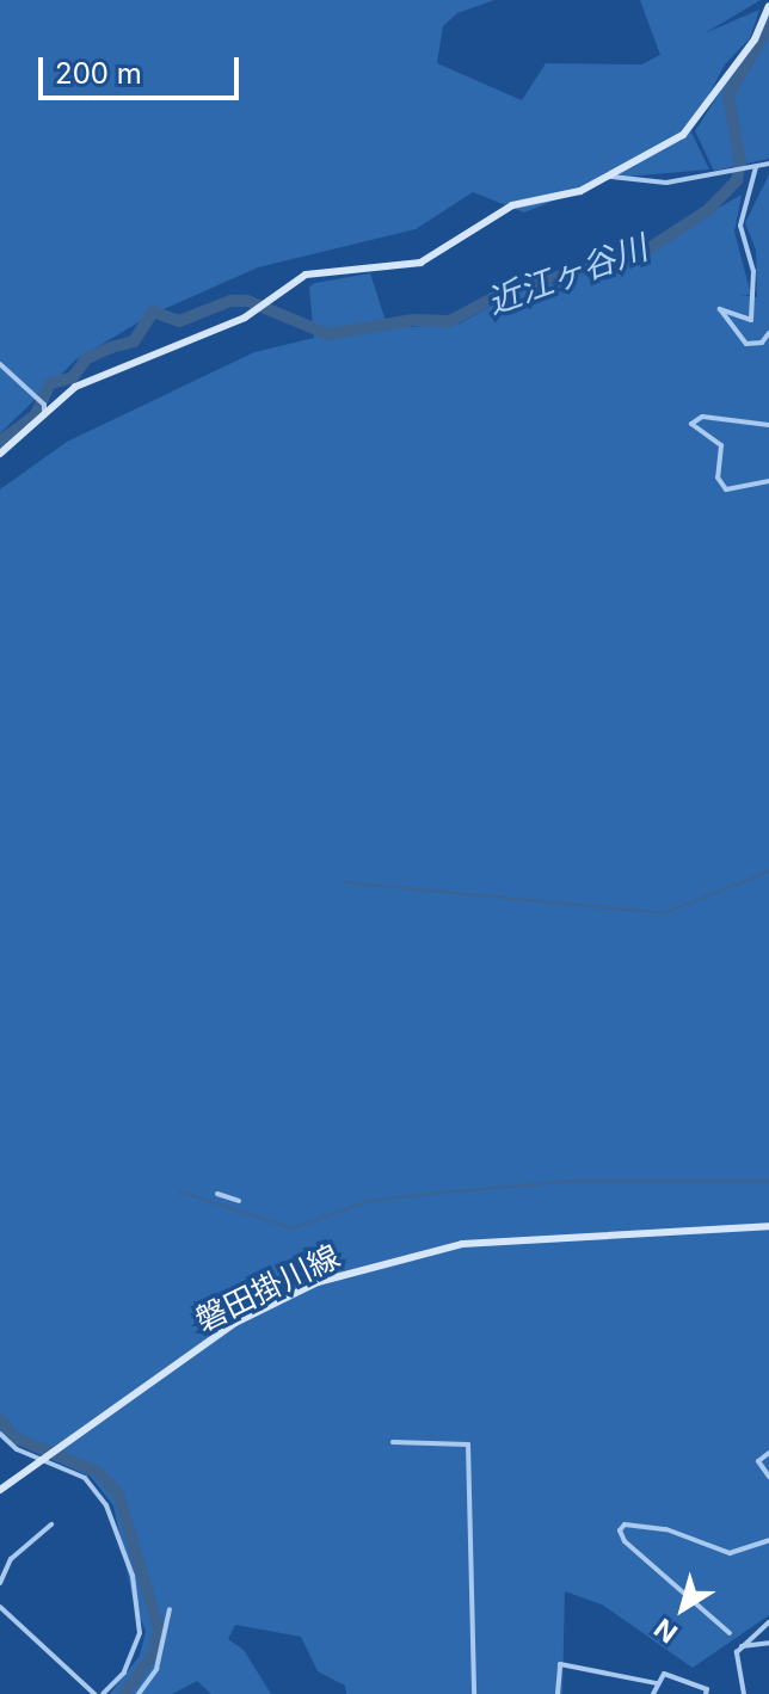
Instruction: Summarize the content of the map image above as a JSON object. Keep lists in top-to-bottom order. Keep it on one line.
{"streets":{"street":["磐田掛川線"]},"water":["近江ヶ谷川"],"scale_bar":"200 m","north":"bottom left"}
